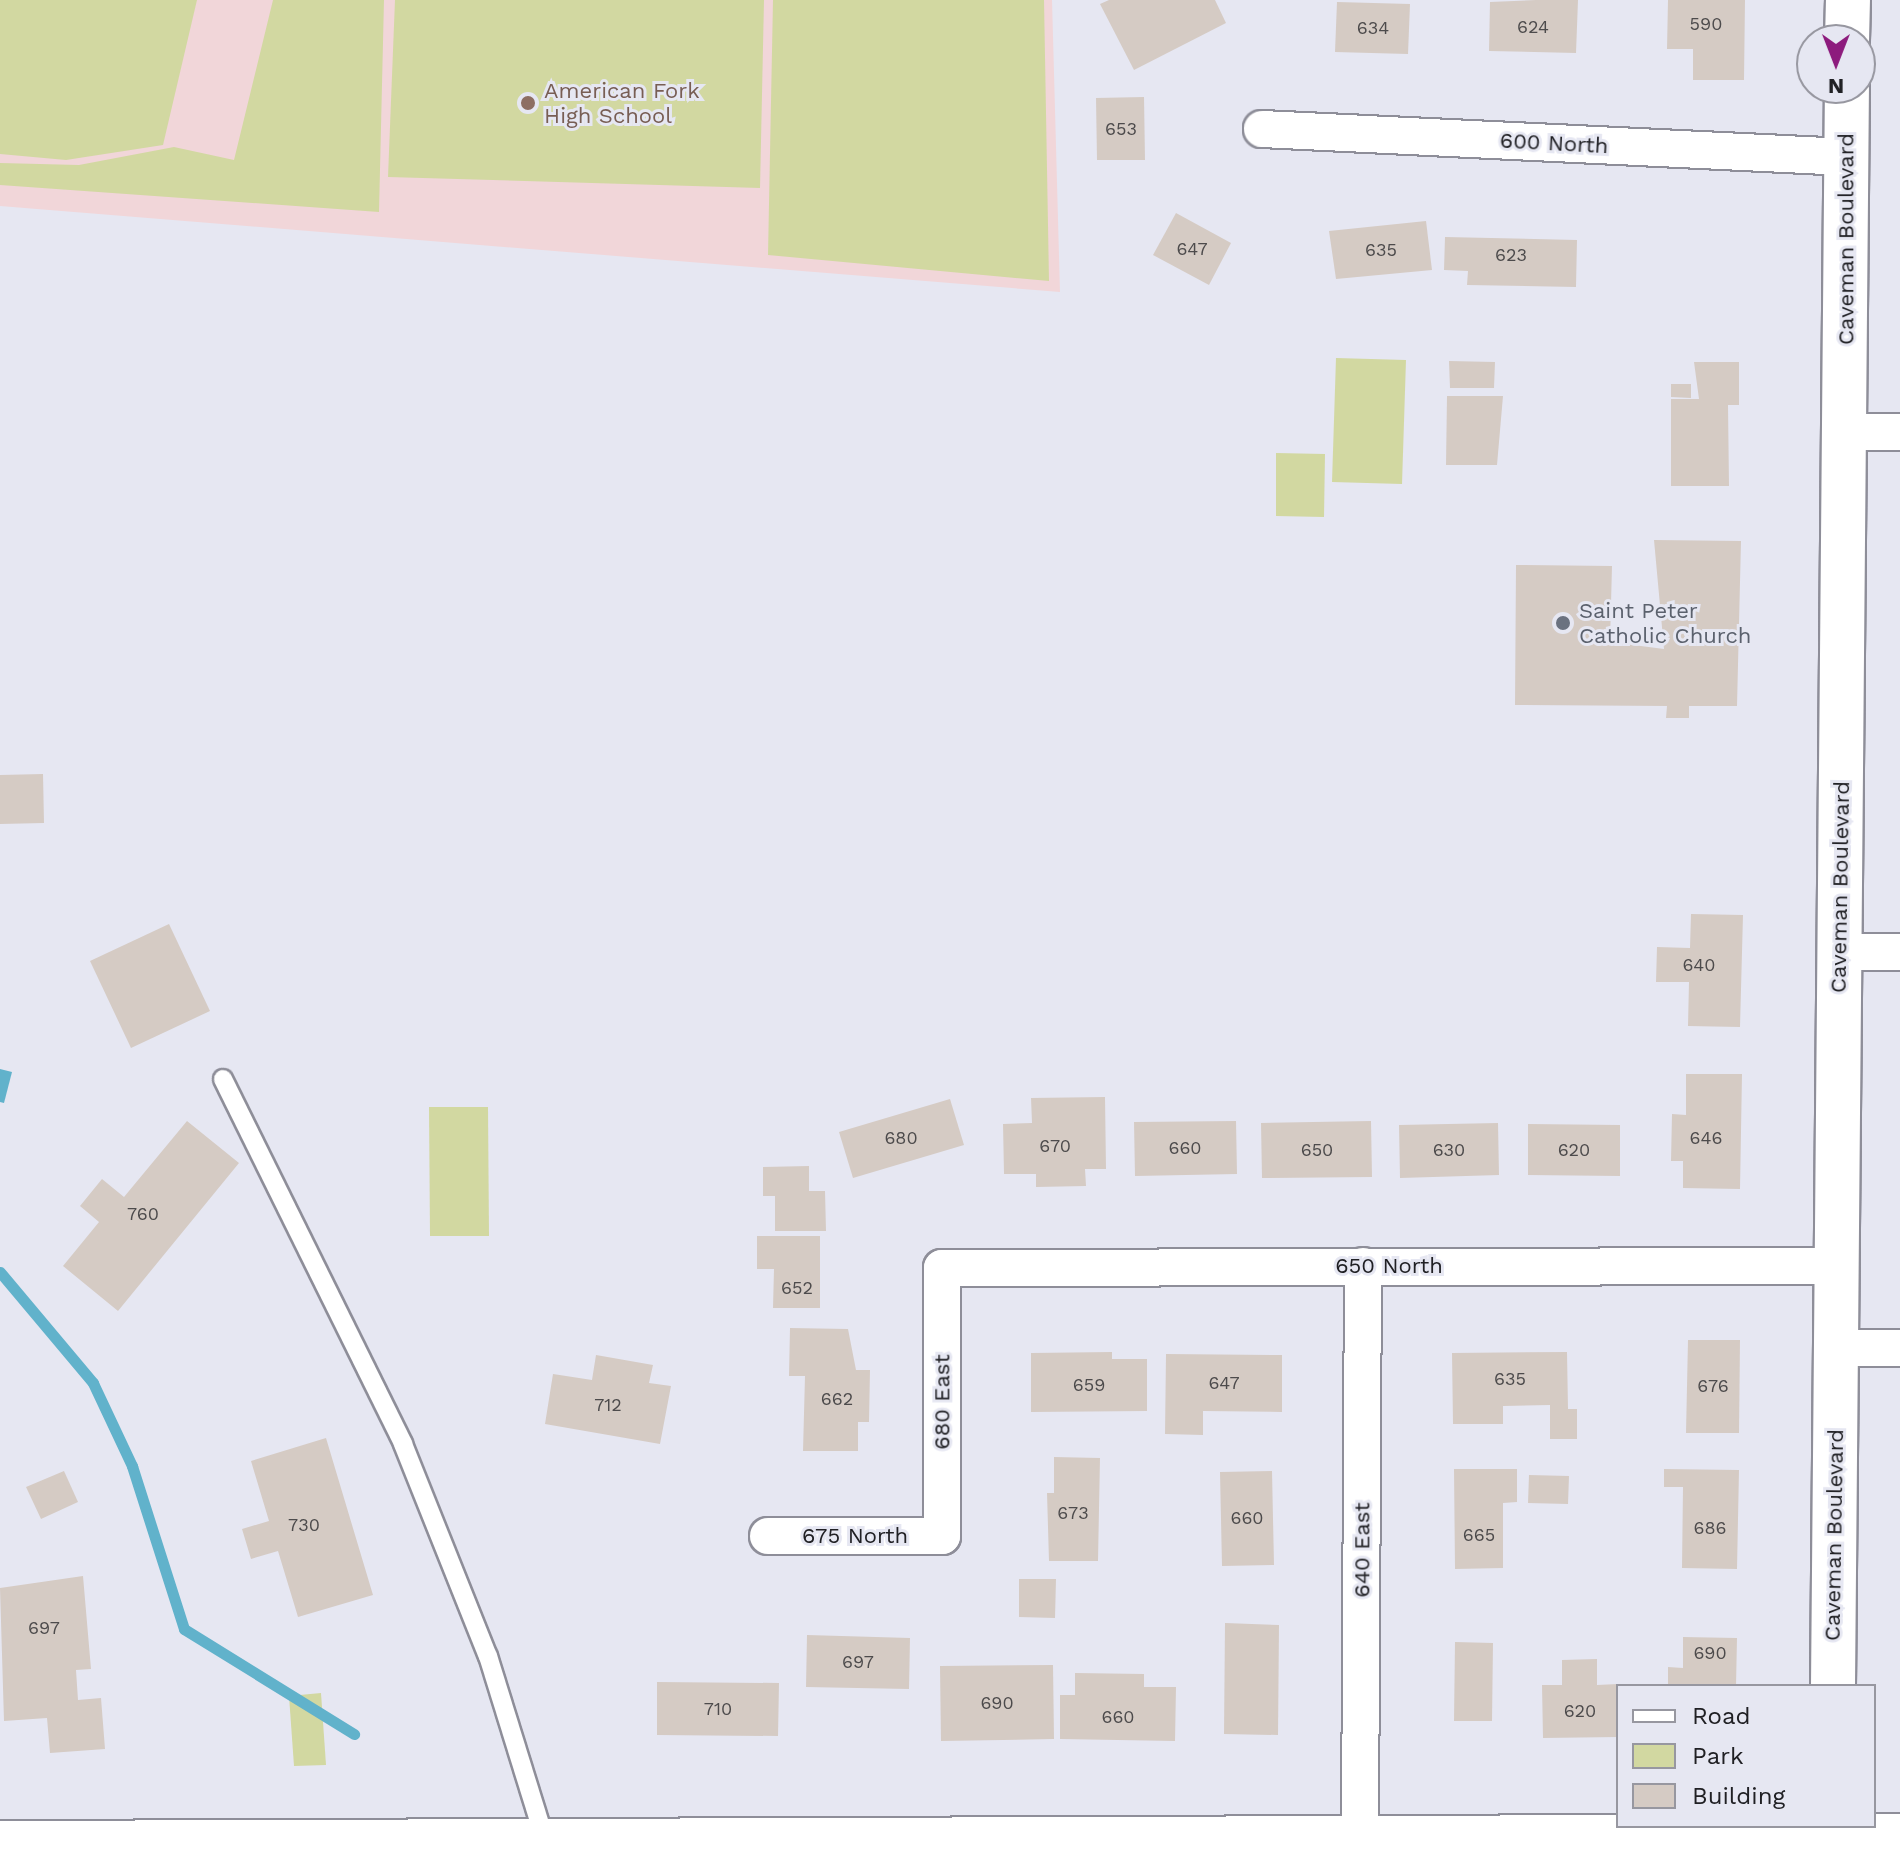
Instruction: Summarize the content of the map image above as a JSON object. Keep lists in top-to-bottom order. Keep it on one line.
{"streets":{"street":["600 North","Caveman Boulevard","650 North","680 East","675 North","640 East"]},"crossings":[["600 North","Caveman Boulevard"],["Caveman Boulevard","650 North"],["650 North","680 East"],["650 North","640 East"],["680 East","675 North"]],"places":["American Fork High School","Saint Peter Catholic Church"],"house_numbers":["590","624","634","653","647","635","623","640","680","646","670","660","650","630","620","760","652","635","647","659","676","662","712","673","660","730","686","665","697","690","697","690","710","620","660"],"legend":["Road","Park","Building"],"north":"bottom"}
